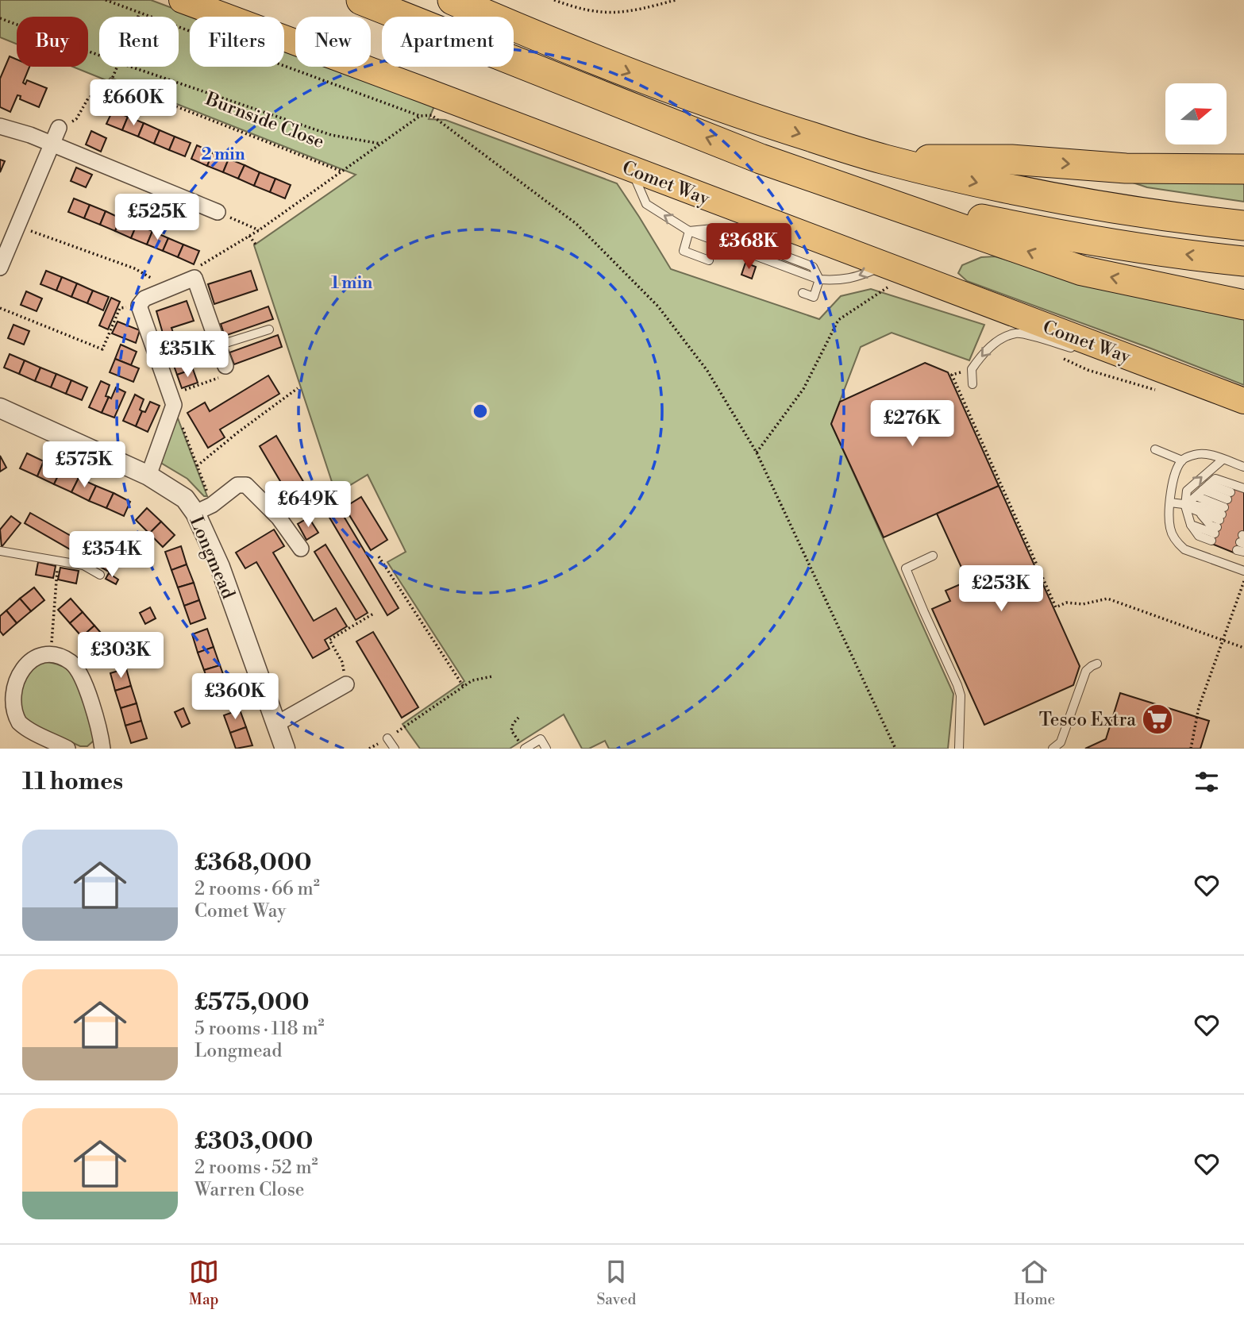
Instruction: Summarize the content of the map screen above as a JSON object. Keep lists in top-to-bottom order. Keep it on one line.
{"streets":{"main road":["Comet Way"],"street":["Longmead"],"path":["Burnside Close"]},"places":{"supermarket":["Tesco Extra"]},"north":"right","page":{"chip":["Buy","Rent","Filters","New","Apartment"],"price":["£660K","£525K","£368K","£351K","£276K","£575K","£649K","£354K","£253K","£303K","£360K"],"heading":"11 homes","list":[{"name":"£368,000","note":"2 rooms · 66 m² · Comet Way"},{"name":"£575,000","note":"5 rooms · 118 m² · Longmead"},{"name":"£303,000","note":"2 rooms · 52 m² · Warren Close"}],"tabs":["Map","Saved","Home"]},"rings":["2 min","1 min"]}
